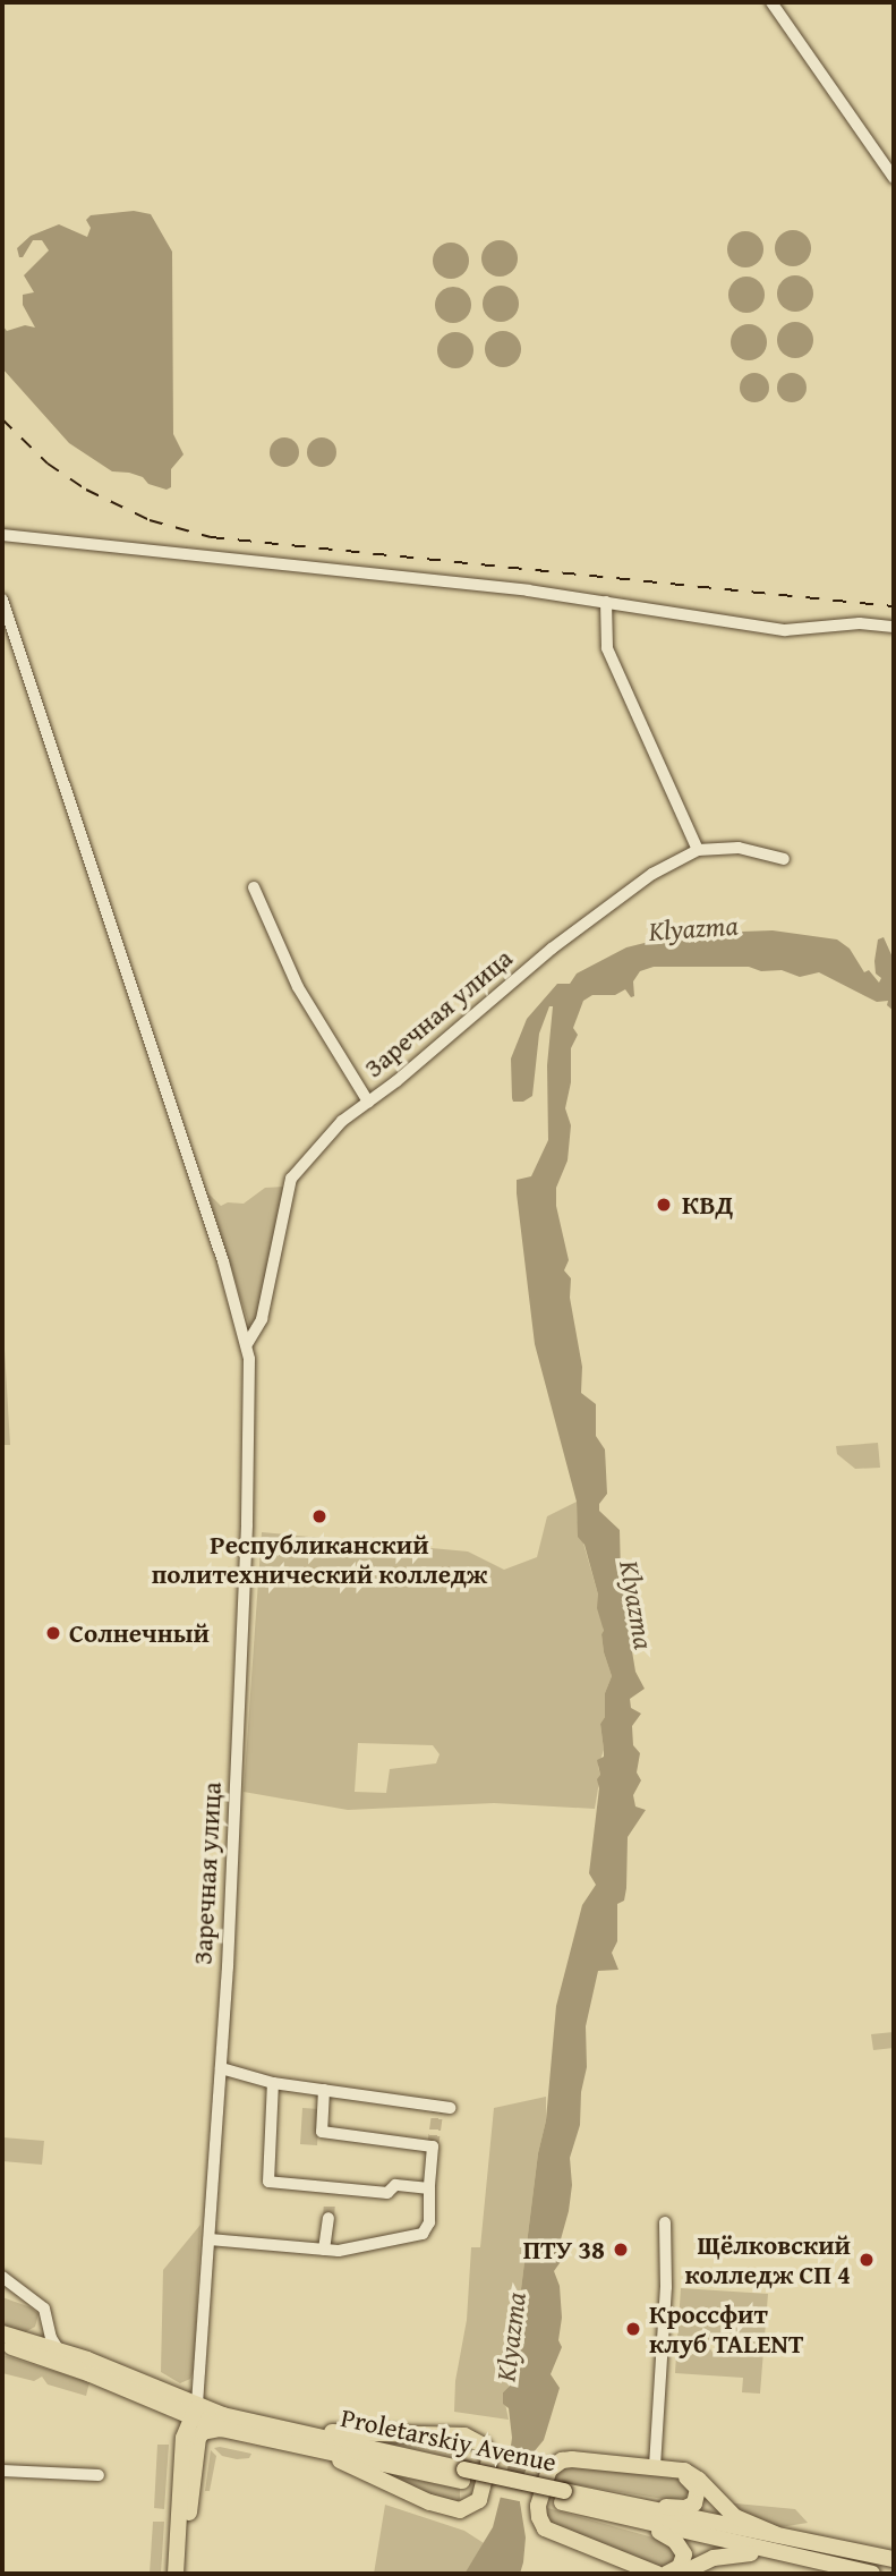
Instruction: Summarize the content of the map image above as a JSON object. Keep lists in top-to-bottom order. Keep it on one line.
{"streets":{"main road":["Proletarskiy Avenue"],"street":["Заречная улица"]},"crossings":[["Заречная улица","Proletarskiy Avenue"]],"water":["Klyazma"],"places":["КВД","Республиканский политехнический колледж","Солнечный","ПТУ 38","Щёлковский колледж СП 4","Кроссфит клуб TALENT"]}
